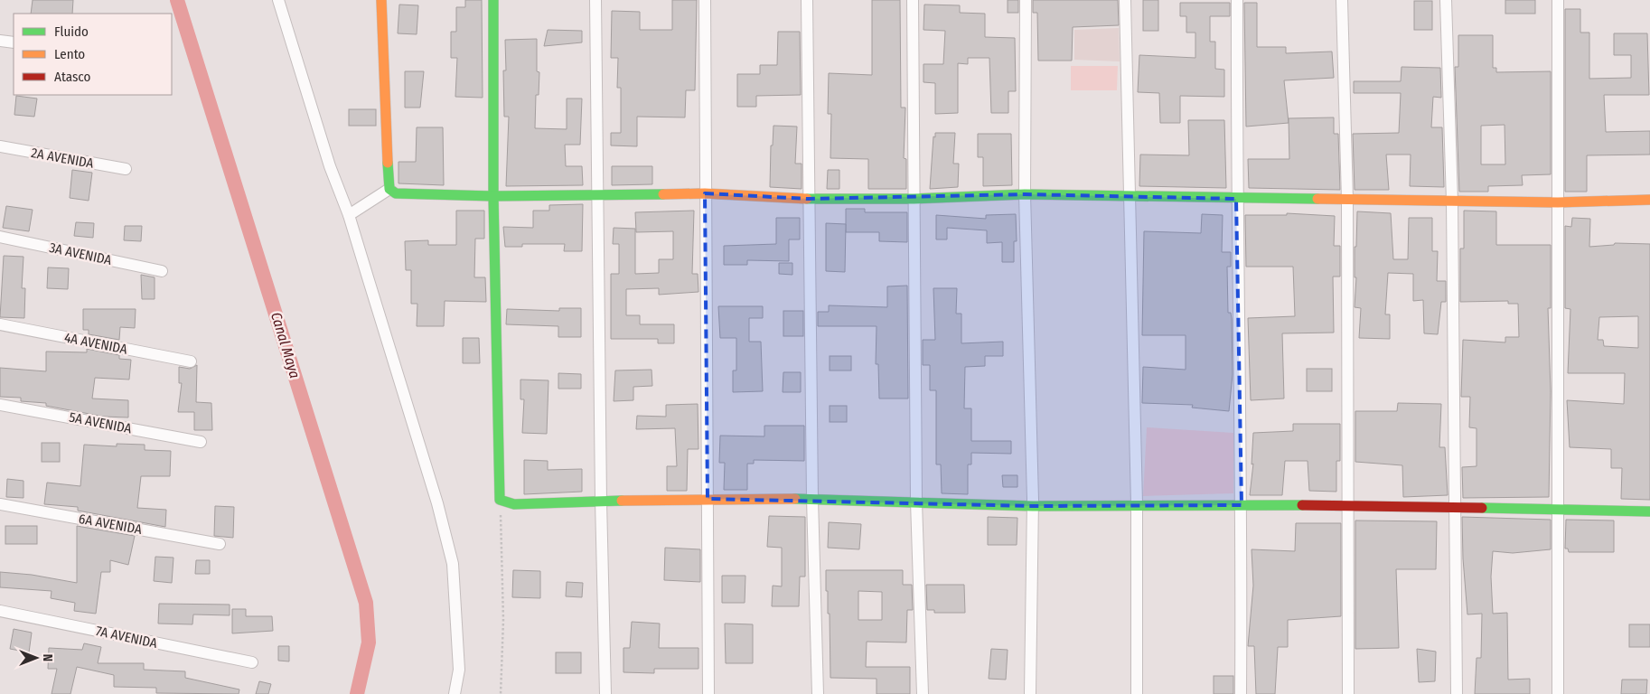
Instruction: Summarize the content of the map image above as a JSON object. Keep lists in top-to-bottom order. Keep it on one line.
{"streets":{"street":["2A AVENIDA","3A AVENIDA","4A AVENIDA","5A AVENIDA","6A AVENIDA","7A AVENIDA"]},"water":["Canal Maya"],"legend":["Fluido","Lento","Atasco"],"north":"right"}
